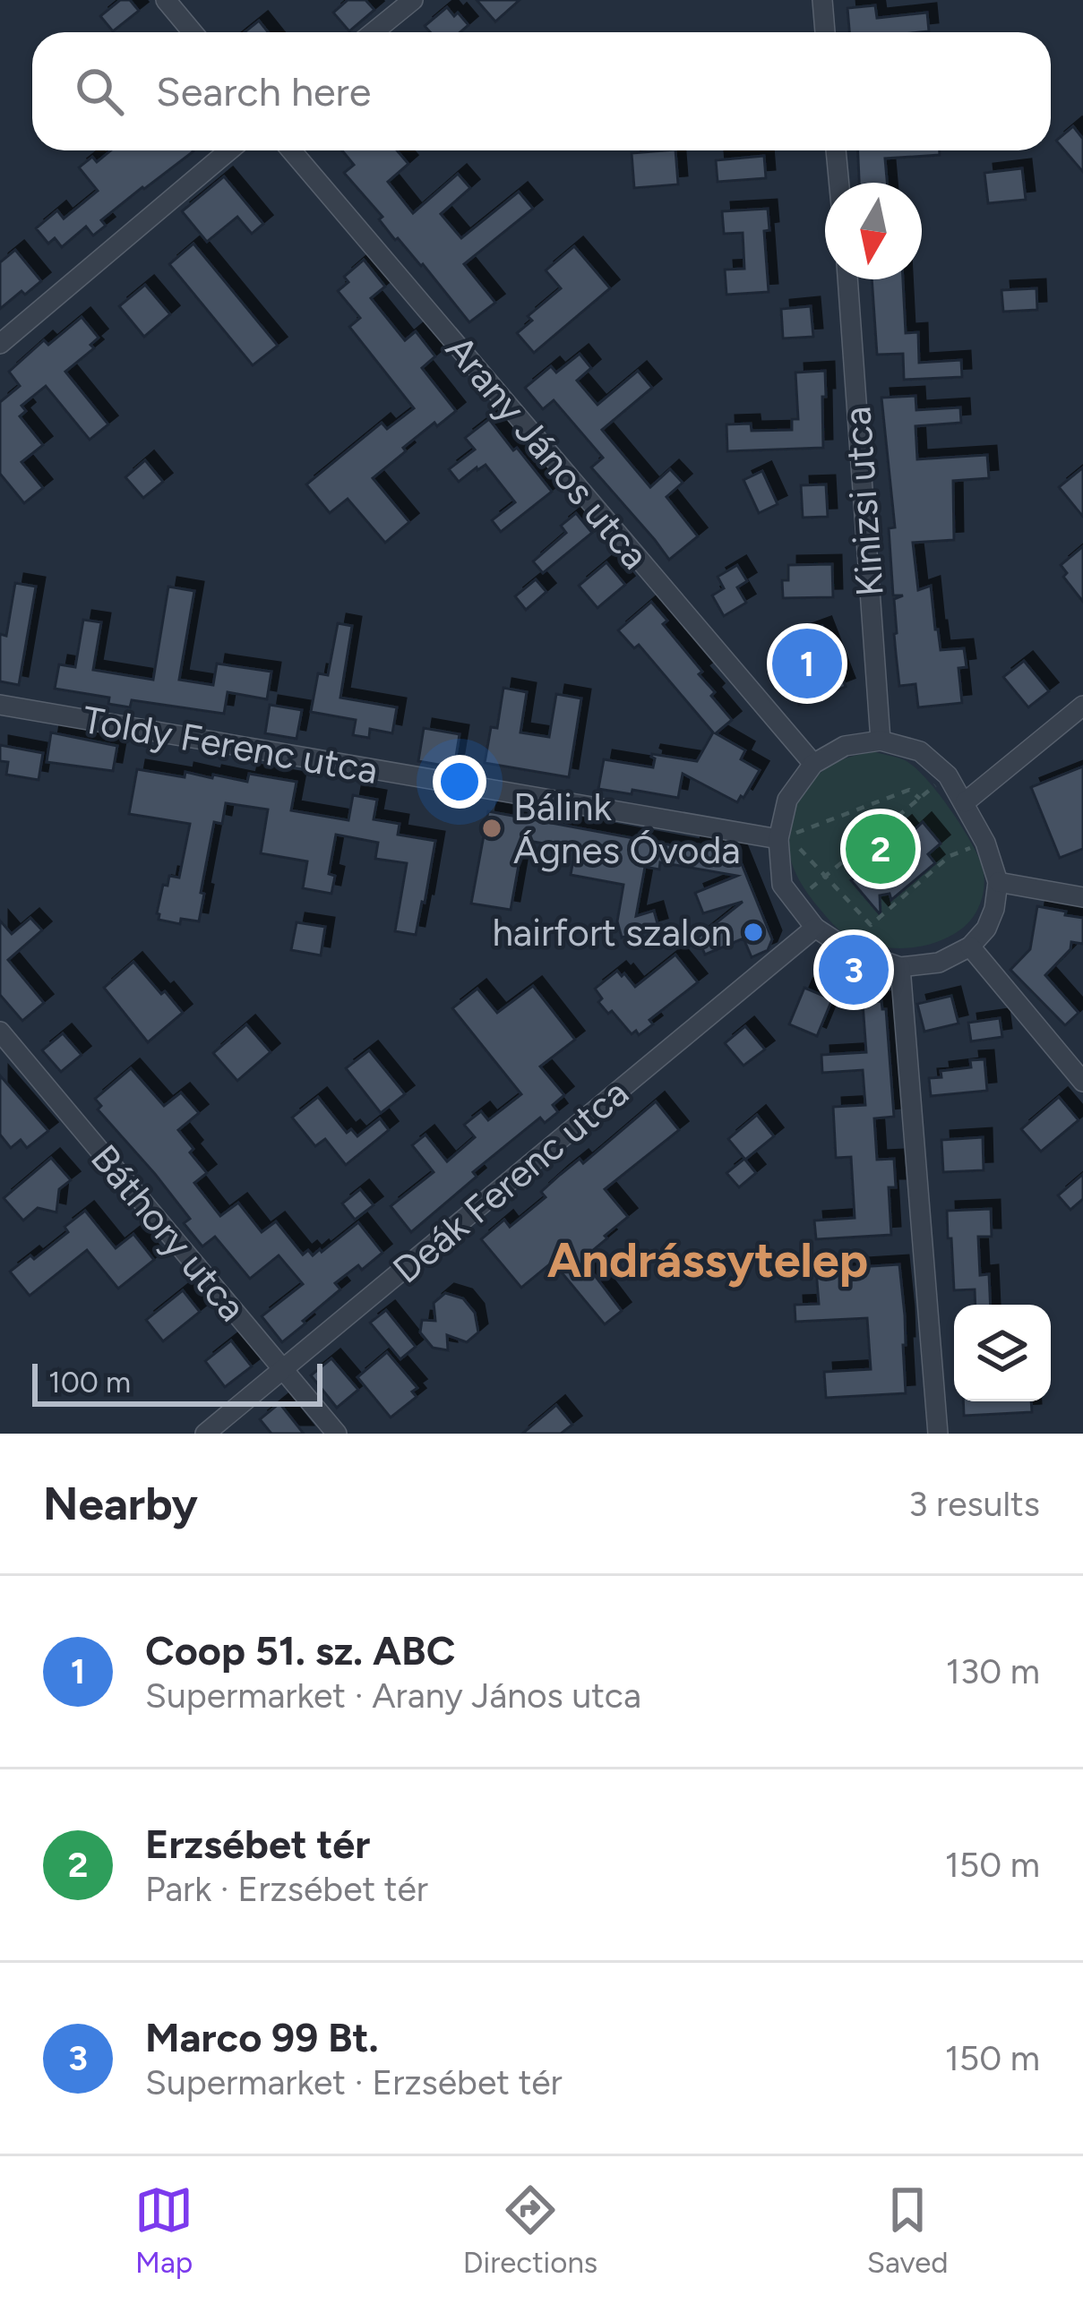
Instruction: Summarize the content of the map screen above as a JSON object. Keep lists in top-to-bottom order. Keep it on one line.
{"streets":{"street":["Arany János utca","Kinizsi utca","Toldy Ferenc utca","Deák Ferenc utca","Báthory utca"]},"crossings":[["Deák Ferenc utca","Báthory utca"]],"districts":["Andrássytelep"],"places":["Bálink Ágnes Óvoda","hairfort szalon"],"scale_bar":"100 m","north":"bottom","page":{"search":"Search here","pins":["1","2","3"],"scale":"100 m","heading":["Nearby","3 results"],"list":[{"mark":"1","name":"Coop 51. sz. ABC","note":"Supermarket · Arany János utca","value":"130 m"},{"mark":"2","name":"Erzsébet tér","note":"Park · Erzsébet tér","value":"150 m"},{"mark":"3","name":"Marco 99 Bt.","note":"Supermarket · Erzsébet tér","value":"150 m"}],"nav":["Map","Directions","Saved"]}}
